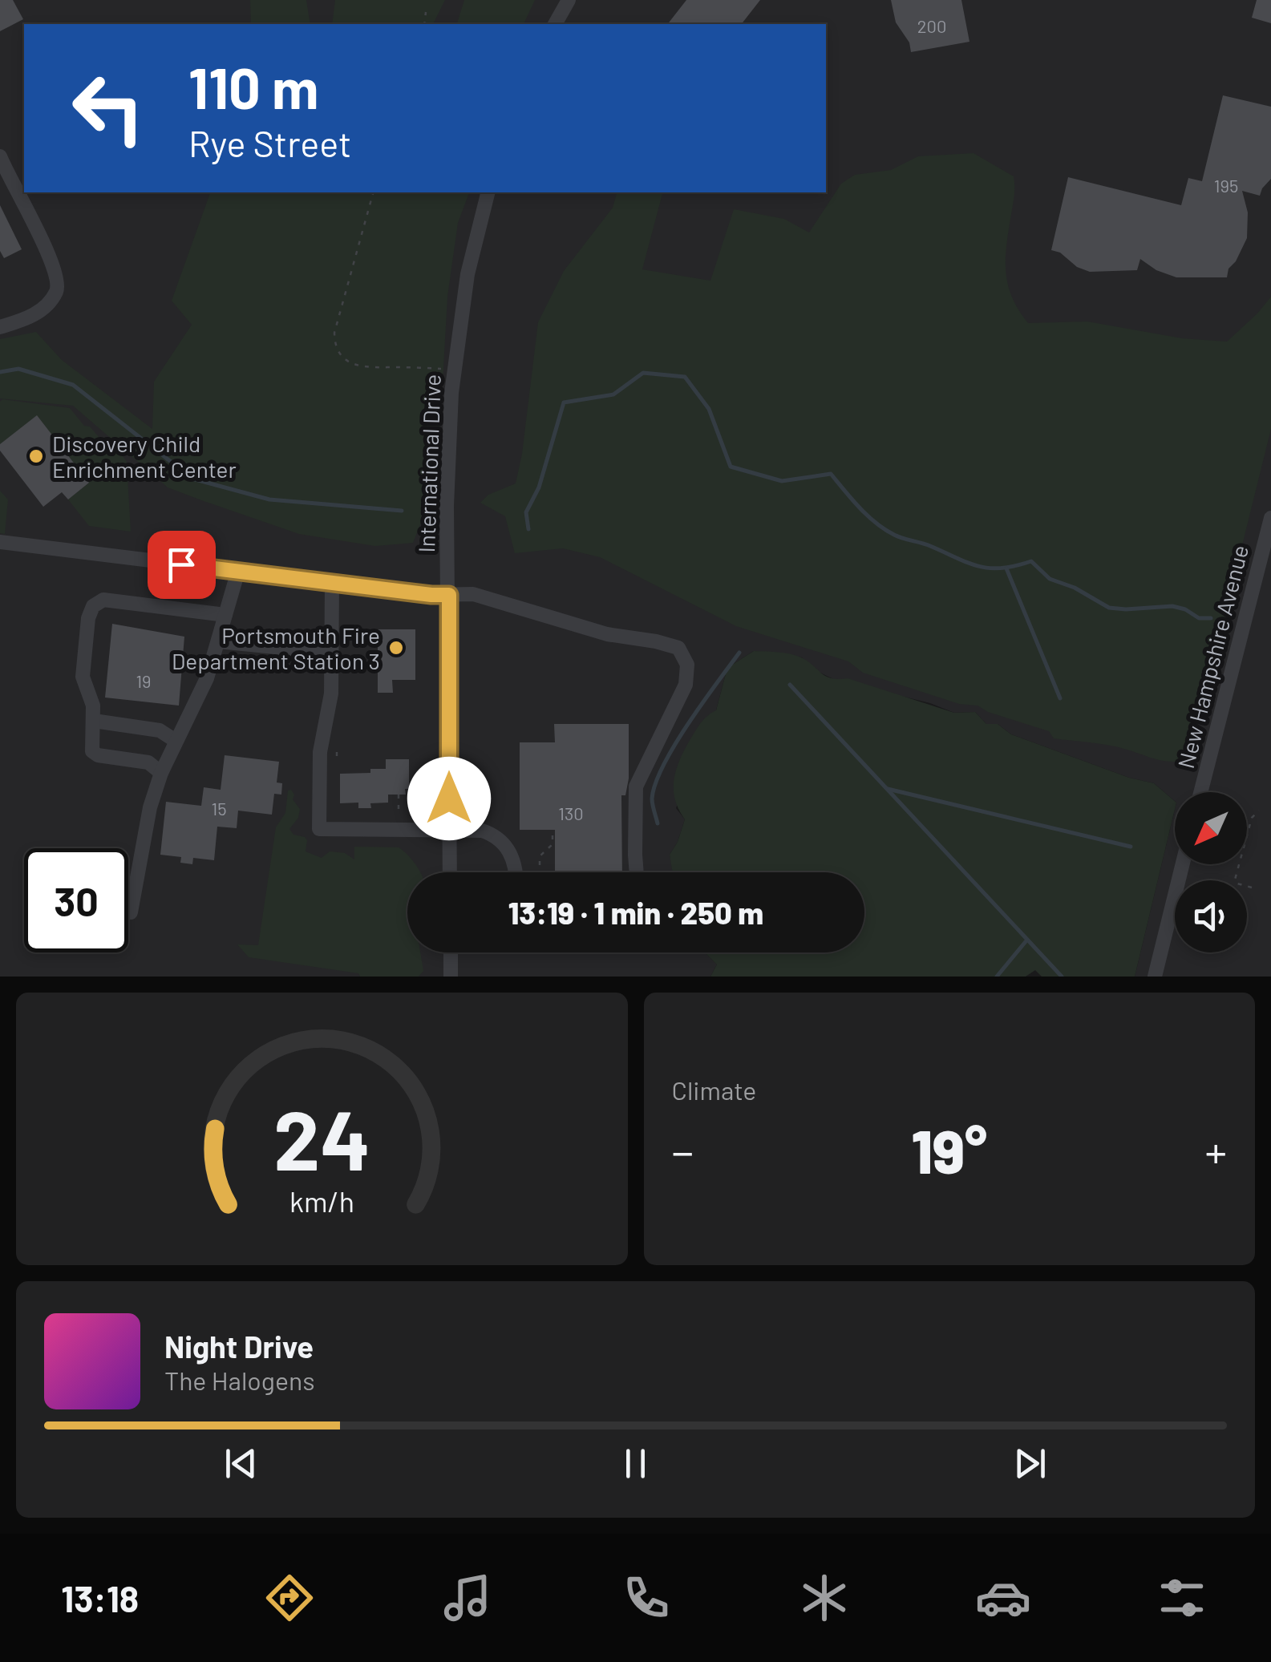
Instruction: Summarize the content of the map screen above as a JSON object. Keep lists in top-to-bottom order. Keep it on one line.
{"streets":{"street":["International Drive","New Hampshire Avenue"]},"places":["Discovery Child Enrichment Center","Portsmouth Fire Department Station 3"],"house_numbers":["200","195","19","15","130"],"north":"bottom left","page":{"turn":["110 m","Rye Street"],"limit":"30","trip":"13:19 · 1 min · 250 m","tile":"Climate","heat":["−","19°","+"],"song":["Night Drive","The Halogens"],"tabs":"13:18","gauge":["24","km/h"]}}
